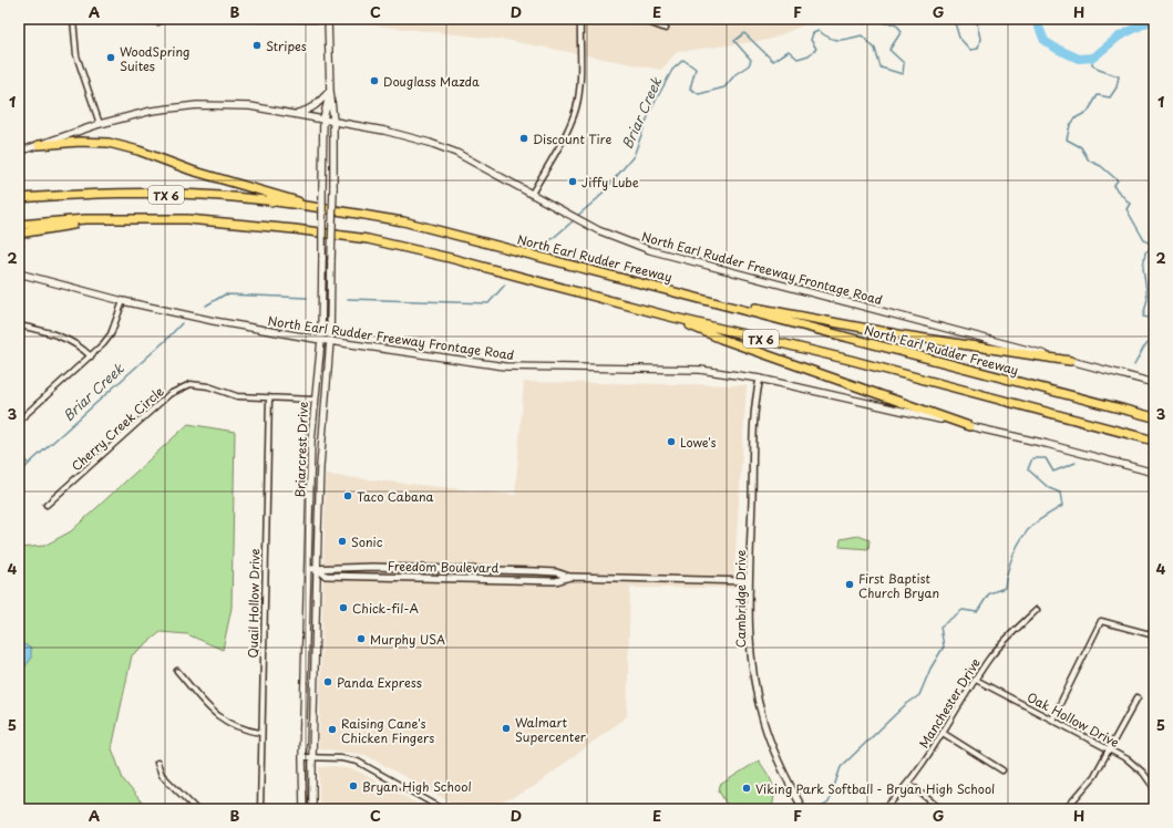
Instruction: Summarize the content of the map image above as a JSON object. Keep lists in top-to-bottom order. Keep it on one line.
{"streets":{"highway":["TX 6","North Earl Rudder Freeway"],"main road":["North Earl Rudder Freeway Frontage Road","Briarcrest Drive"],"street":["Cherry Creek Circle","Freedom Boulevard","Cambridge Drive","Quail Hollow Drive","Manchester Drive","Oak Hollow Drive"]},"crossings":[["North Earl Rudder Freeway Frontage Road","Briarcrest Drive"],["North Earl Rudder Freeway Frontage Road","Cambridge Drive"],["Cherry Creek Circle","Briarcrest Drive"],["Cherry Creek Circle","Quail Hollow Drive"],["Briarcrest Drive","Freedom Boulevard"],["Freedom Boulevard","Cambridge Drive"],["Manchester Drive","Oak Hollow Drive"]],"water":["Briar Creek"],"places":["Stripes","WoodSpring Suites","Douglass Mazda","Discount Tire","Jiffy Lube","Lowe's","Taco Cabana","Sonic","First Baptist Church Bryan","Chick-fil-A","Murphy USA","Panda Express","Walmart Supercenter","Raising Cane's Chicken Fingers","Bryan High School","Viking Park Softball - Bryan High School"],"grid":{"columns":["A","B","C","D","E","F","G","H"],"rows":["1","2","3","4","5"]}}
